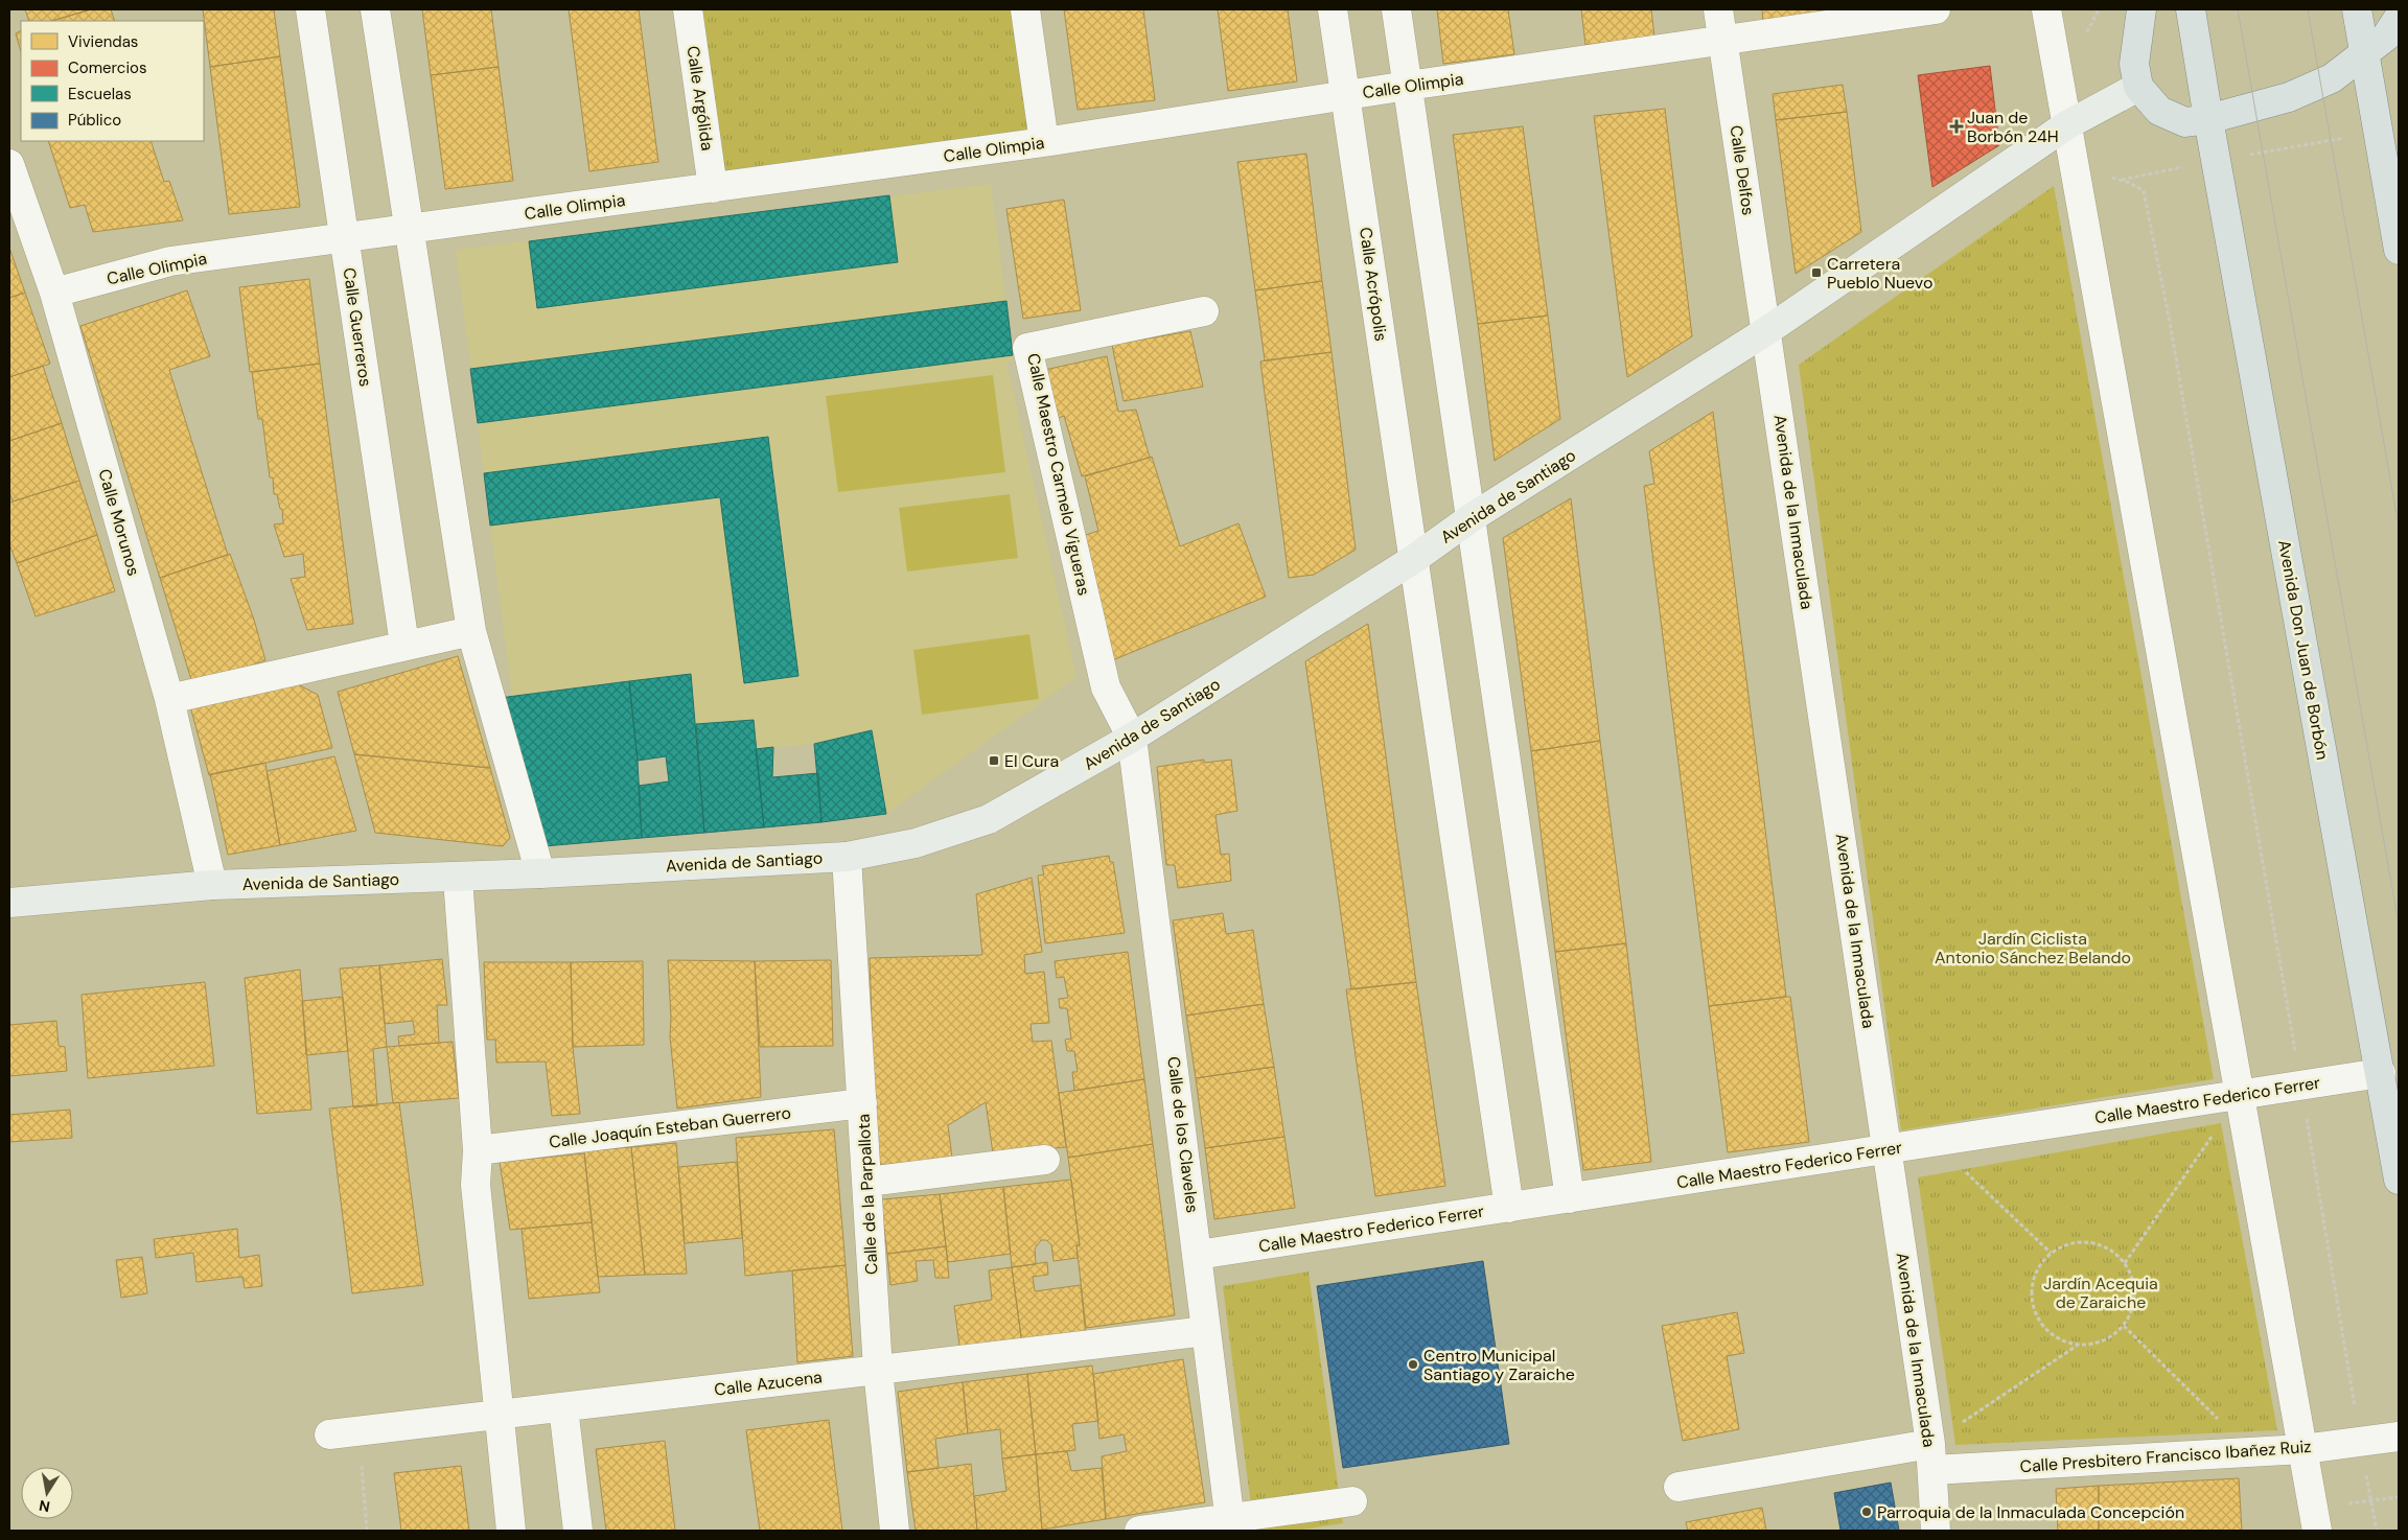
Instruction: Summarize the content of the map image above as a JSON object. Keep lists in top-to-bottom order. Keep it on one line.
{"streets":{"main road":["Avenida Don Juan de Borbón"],"street":["Calle Olimpia","Calle Argólida","Calle Delfos","Calle Acrópolis","Calle Guerreros","Calle Maestro Carmelo Vigueras","Avenida de Santiago","Avenida de la Inmaculada","Calle Morunos","Calle Maestro Federico Ferrer","Calle Joaquín Esteban Guerrero","Calle de los Claveles","Calle de la Parpallota","Calle Azucena","Calle Presbitero Francisco Ibañez Ruiz"]},"crossings":[["Calle Olimpia","Calle Argólida"],["Calle Olimpia","Calle Delfos"],["Calle Olimpia","Calle Acrópolis"],["Calle Olimpia","Calle Guerreros"],["Calle Olimpia","Calle Morunos"],["Calle Delfos","Avenida de Santiago"],["Calle Delfos","Avenida de la Inmaculada"],["Calle Acrópolis","Avenida de Santiago"],["Calle Acrópolis","Calle Maestro Federico Ferrer"],["Calle Maestro Carmelo Vigueras","Avenida de Santiago"],["Calle Maestro Carmelo Vigueras","Calle de los Claveles"],["Avenida de Santiago","Avenida de la Inmaculada"],["Avenida de Santiago","Calle Morunos"],["Avenida de Santiago","Calle de los Claveles"],["Avenida de Santiago","Calle de la Parpallota"],["Avenida de la Inmaculada","Calle Maestro Federico Ferrer"],["Avenida de la Inmaculada","Calle Presbitero Francisco Ibañez Ruiz"],["Avenida Don Juan de Borbón","Calle Maestro Federico Ferrer"],["Calle Maestro Federico Ferrer","Calle de los Claveles"],["Calle Joaquín Esteban Guerrero","Calle de la Parpallota"],["Calle de los Claveles","Calle Azucena"],["Calle de la Parpallota","Calle Azucena"]],"parks":["Jardín Ciclista Antonio Sánchez Belando","Jardín Acequia de Zaraiche"],"places":{"health":["Juan de Borbón 24H"],"transit":["Carretera Pueblo Nuevo","El Cura"],"other":["Centro Municipal Santiago y Zaraiche","Parroquia de la Inmaculada Concepción"]},"legend":["Viviendas","Comercios","Escuelas","Público"],"north":"bottom"}
